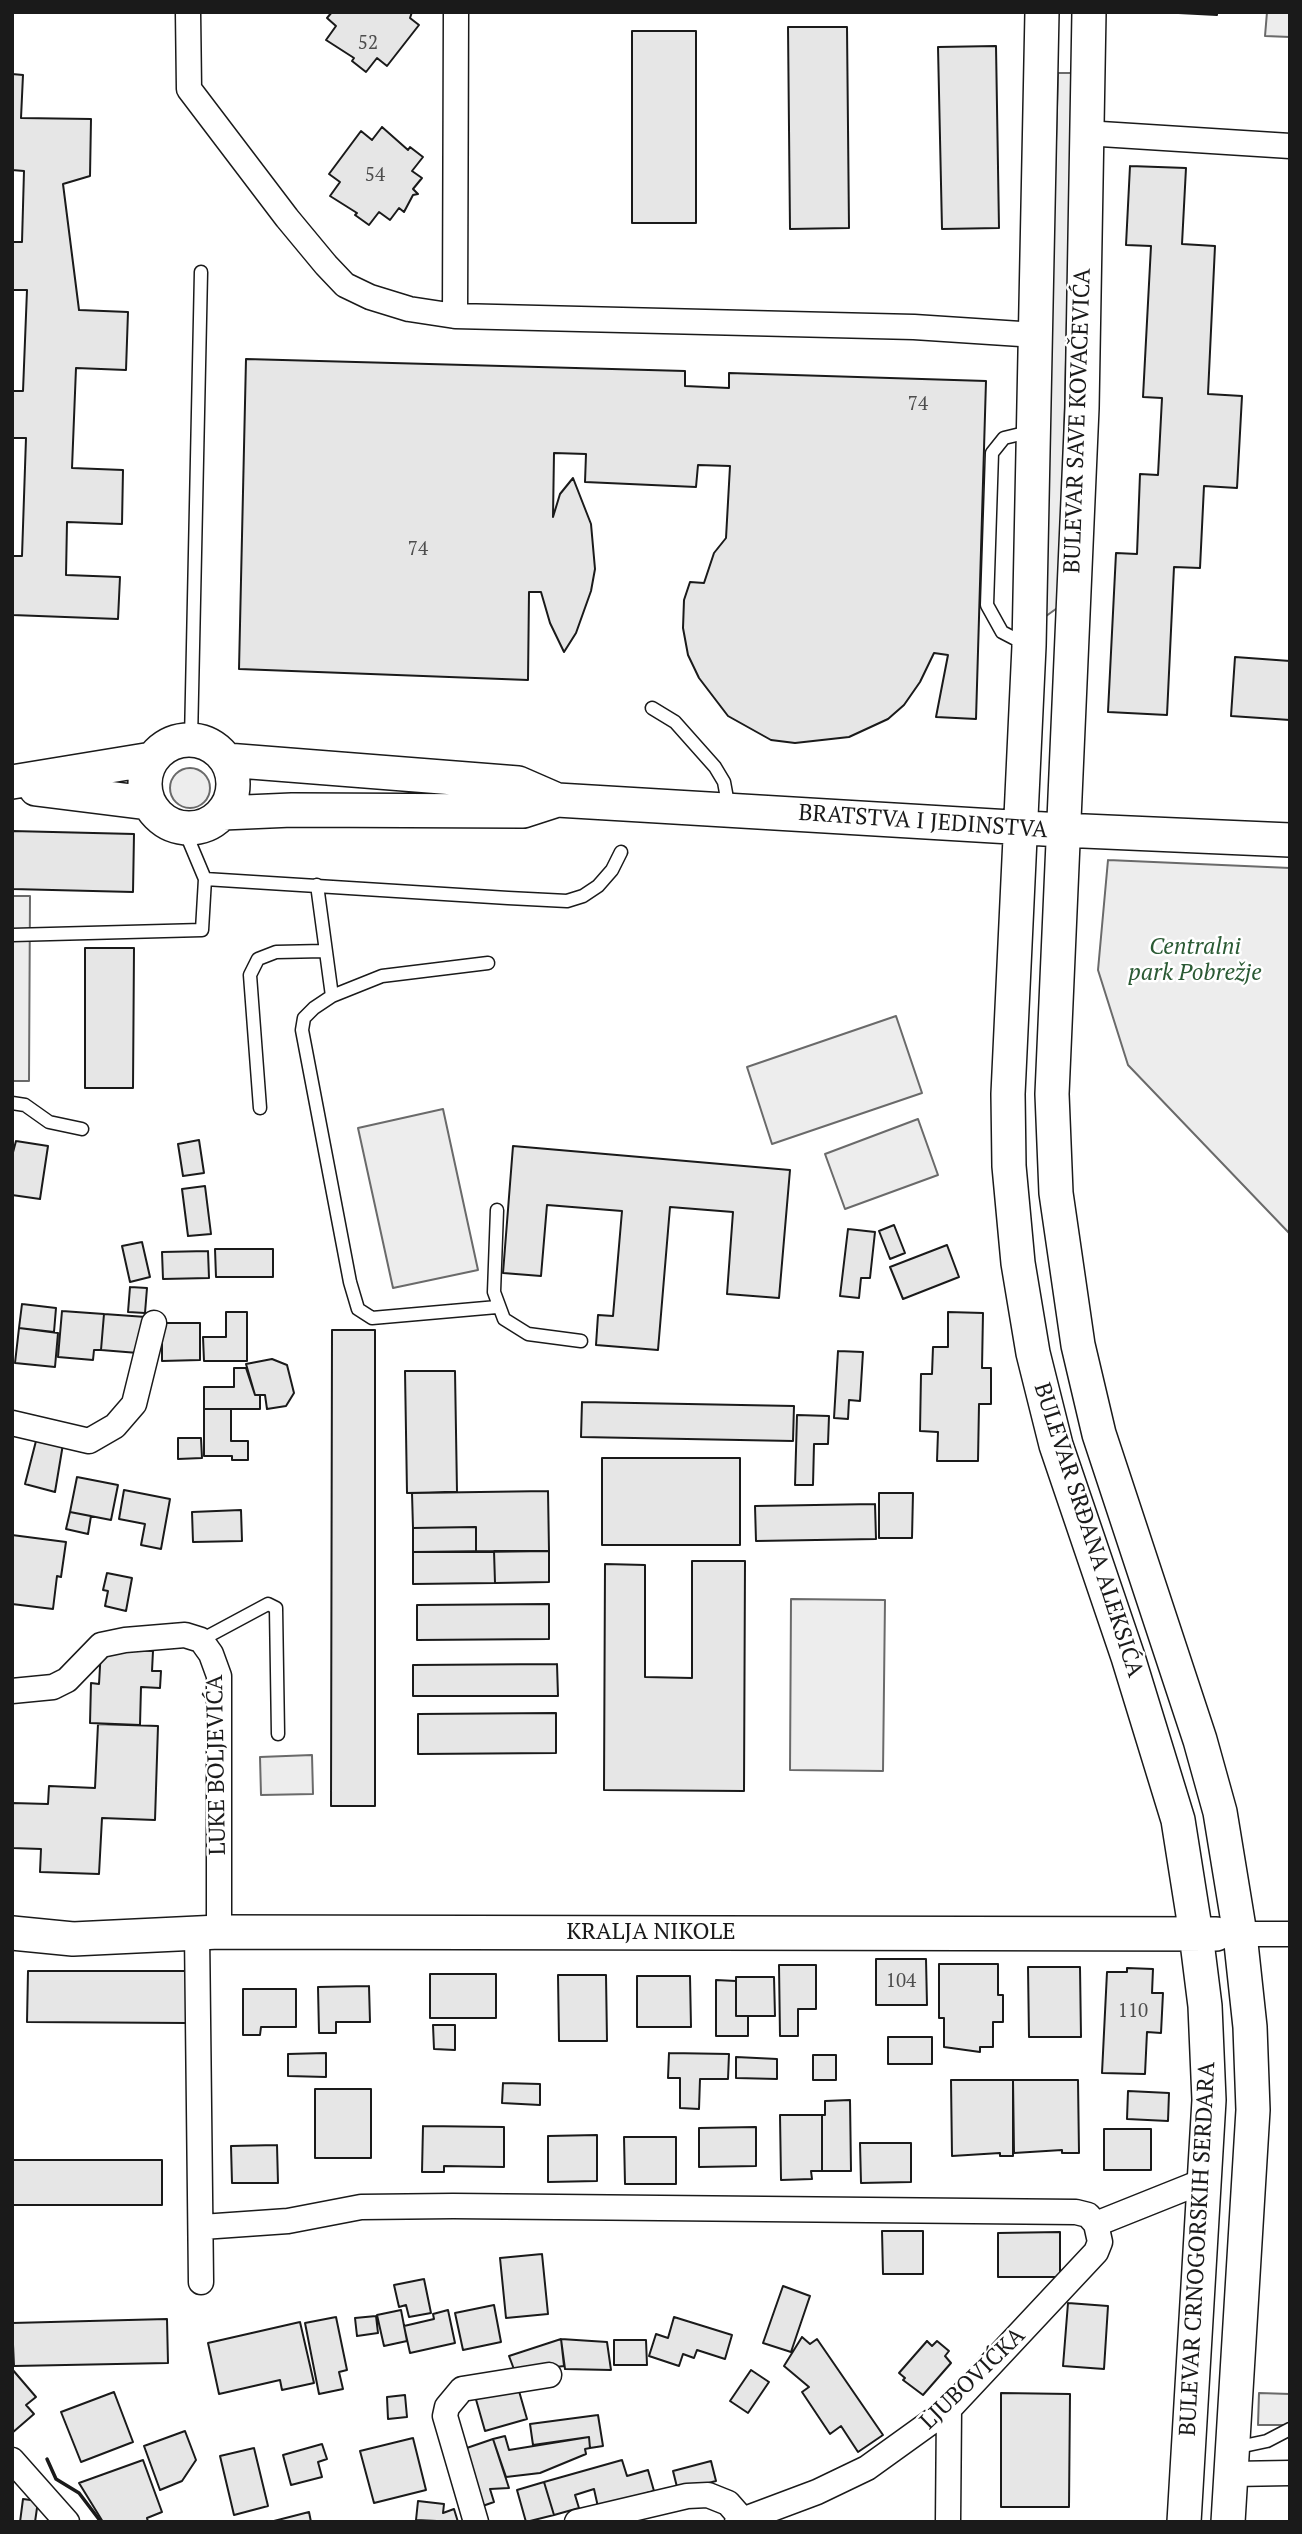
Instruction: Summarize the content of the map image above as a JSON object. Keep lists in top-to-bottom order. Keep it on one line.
{"streets":{"main road":["BULEVAR SAVE KOVAČEVIĆA","BRATSTVA I JEDINSTVA","BULEVAR SRĐANA ALEKSIĆA","KRALJA NIKOLE","BULEVAR CRNOGORSKIH SERDARA"],"street":["LUKE BOLJEVIĆA","LJUBOVIĆKA"]},"crossings":[["BULEVAR SAVE KOVAČEVIĆA","BRATSTVA I JEDINSTVA"],["BULEVAR SAVE KOVAČEVIĆA","BULEVAR SRĐANA ALEKSIĆA"],["BRATSTVA I JEDINSTVA","BULEVAR SRĐANA ALEKSIĆA"],["BULEVAR SRĐANA ALEKSIĆA","KRALJA NIKOLE"],["BULEVAR SRĐANA ALEKSIĆA","BULEVAR CRNOGORSKIH SERDARA"],["LUKE BOLJEVIĆA","KRALJA NIKOLE"],["KRALJA NIKOLE","BULEVAR CRNOGORSKIH SERDARA"]],"parks":["Centralni park Pobrežje"],"house_numbers":["52","54","74","74","104","110"]}
